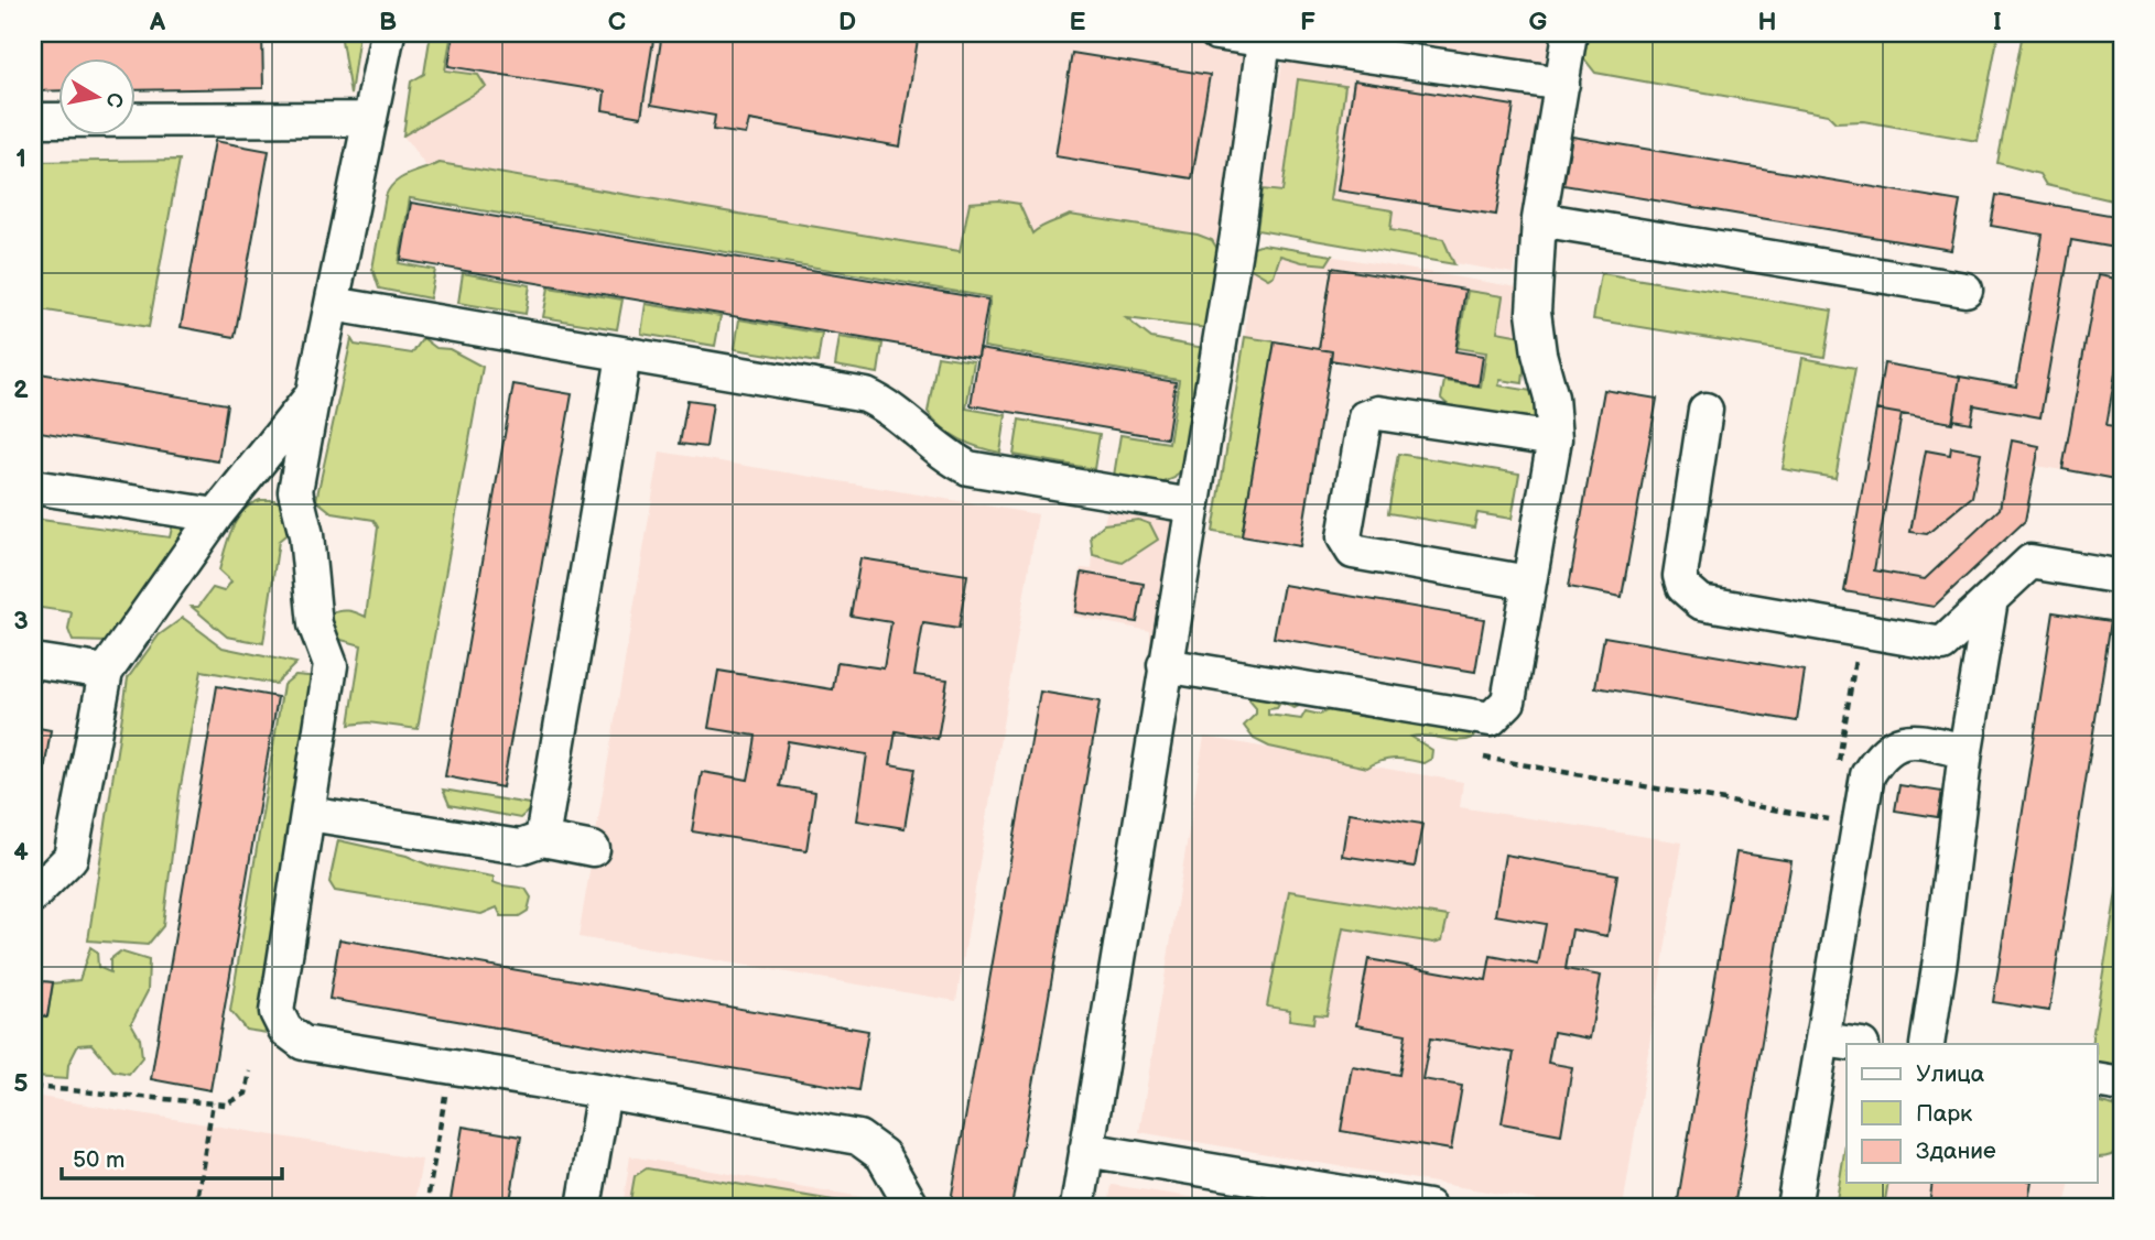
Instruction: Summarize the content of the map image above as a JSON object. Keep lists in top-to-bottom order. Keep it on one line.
{"legend":["Улица","Парк","Здание"],"scale_bar":"50 m","north":"right","grid":{"columns":["A","B","C","D","E","F","G","H","I"],"rows":["1","2","3","4","5"]}}
